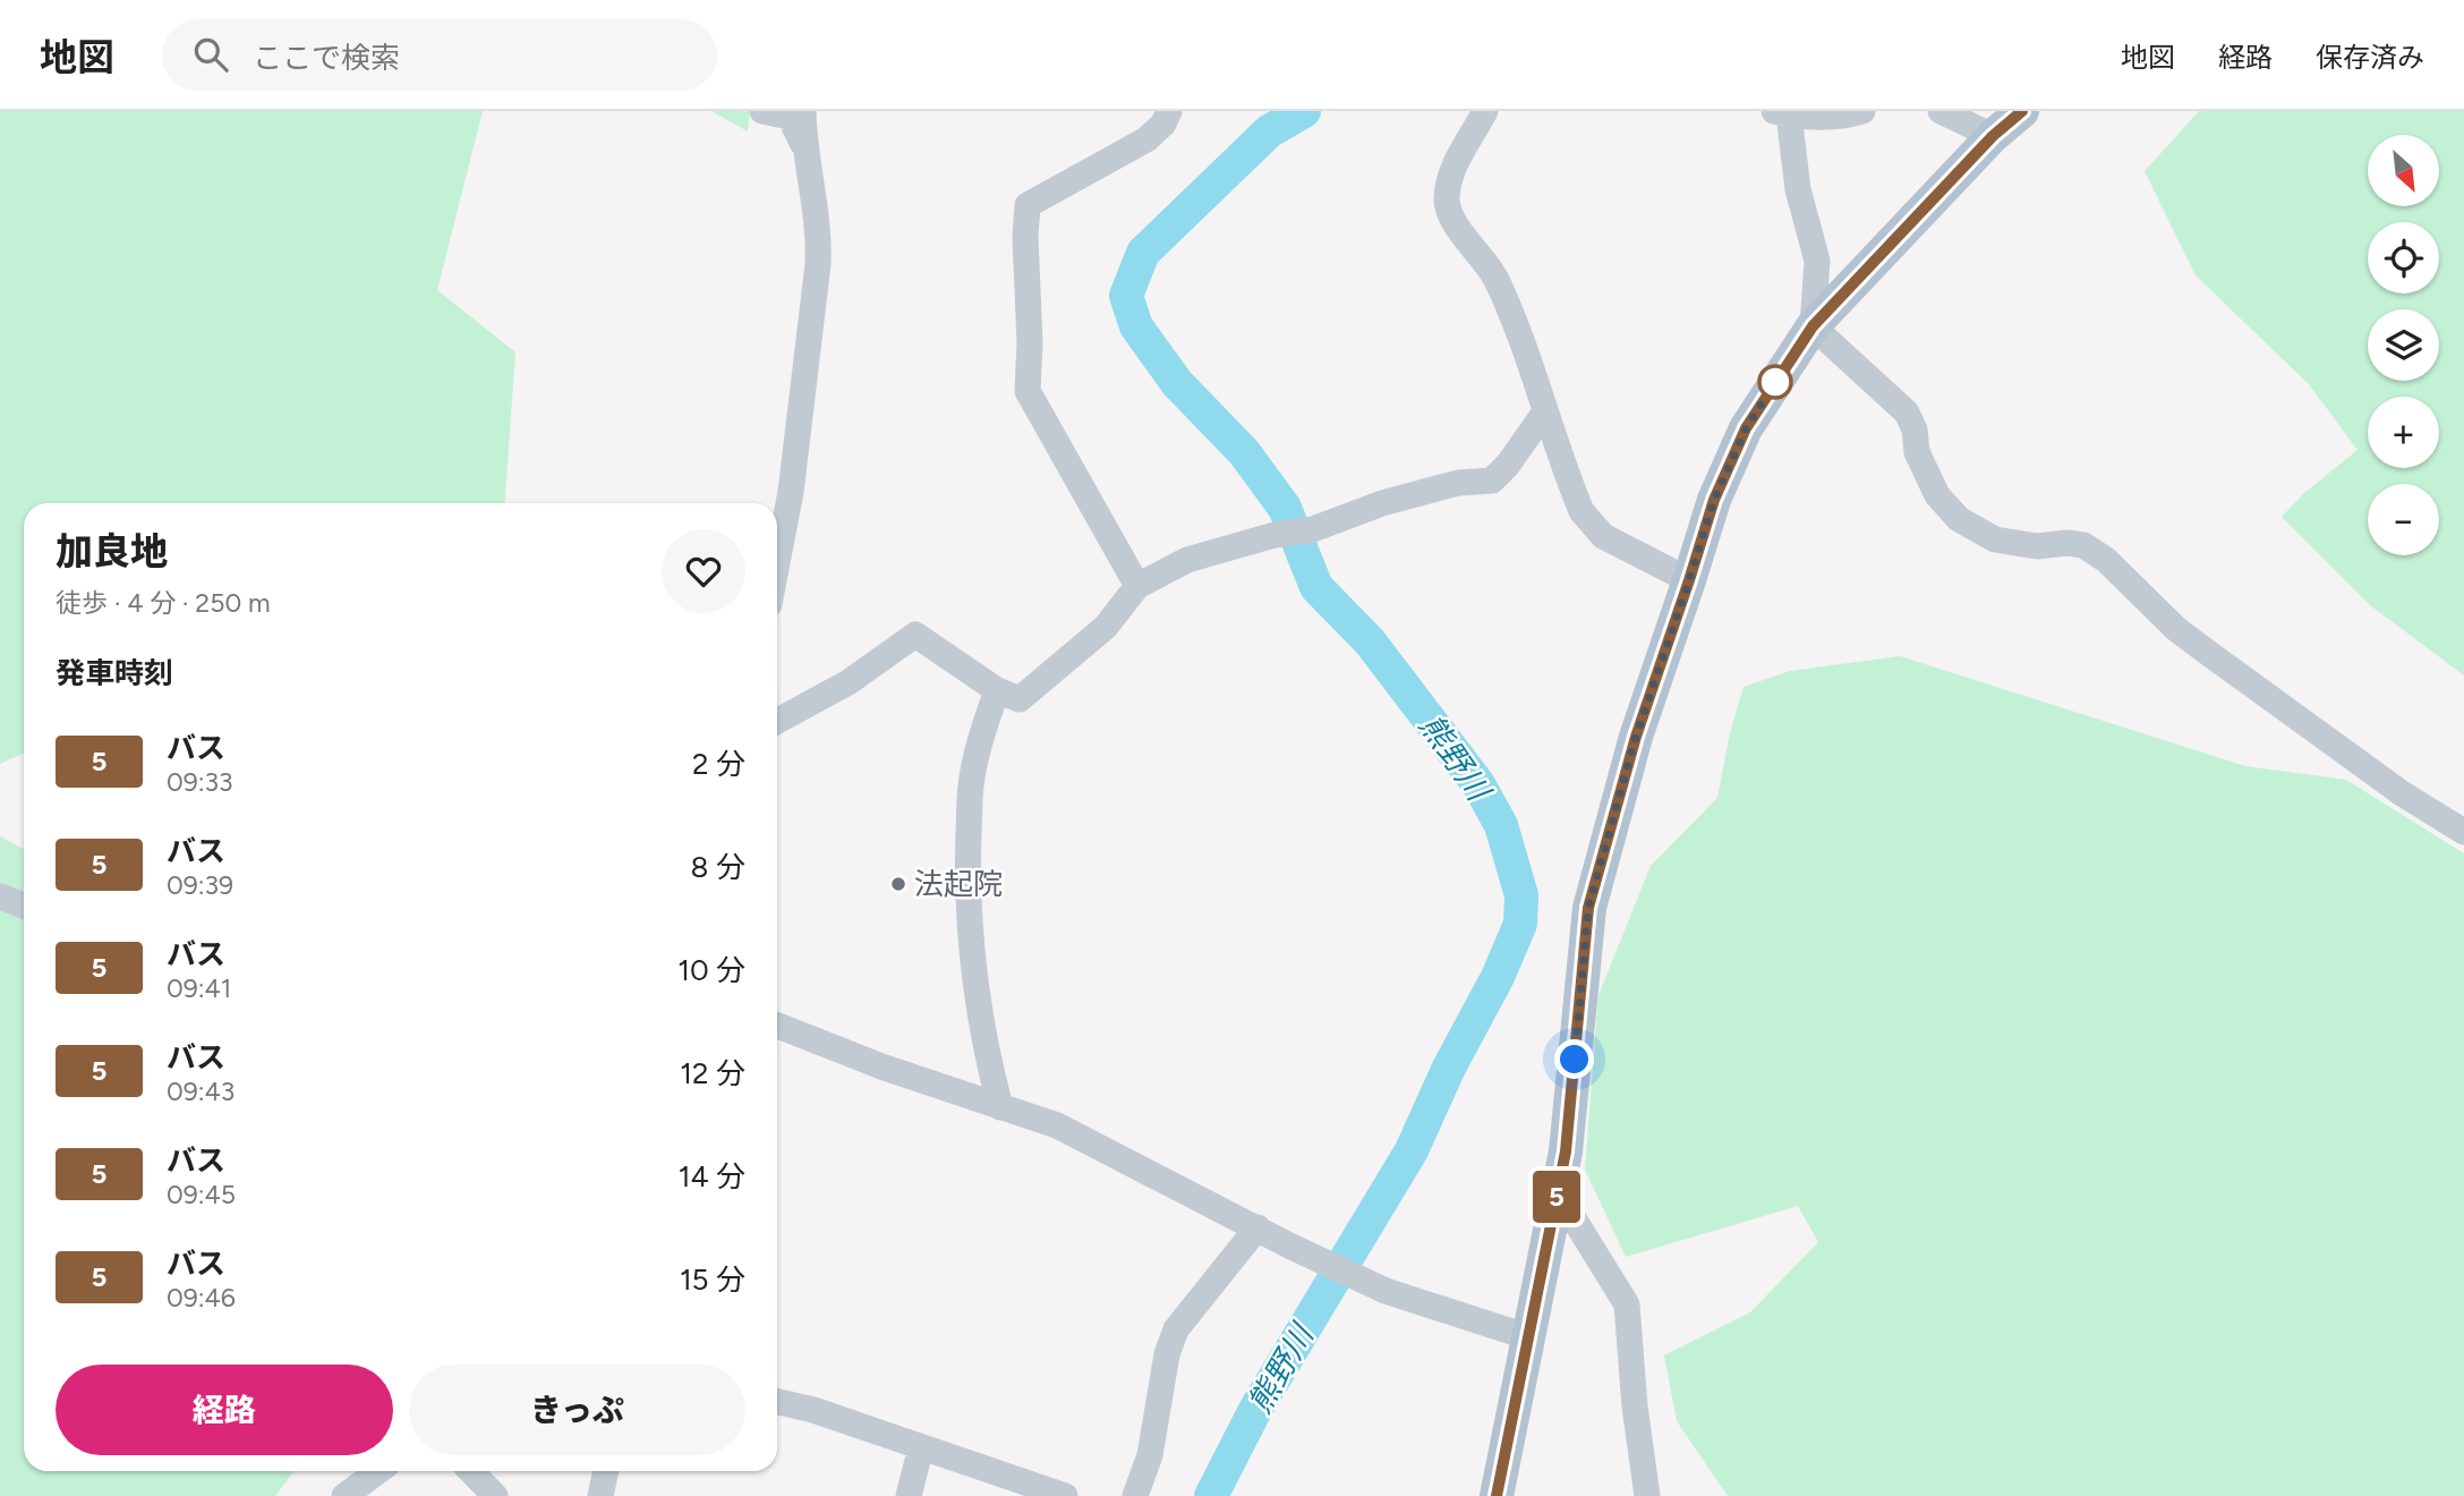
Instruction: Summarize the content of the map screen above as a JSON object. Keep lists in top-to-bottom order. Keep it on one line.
{"water":["熊野川"],"places":["法起院"],"lines":["bus line 5"],"north":"bottom right","page":{"header":"地図","search":"ここで検索","nav":["地図","経路","保存済み"],"on_map":"5","map_buttons":["+","−"],"heading":[["加良地","徒歩 · 4 分 · 250 m"],"発車時刻"],"list":[{"mark":"5","name":"バス","note":"09:33","value":"2 分"},{"mark":"5","name":"バス","note":"09:39","value":"8 分"},{"mark":"5","name":"バス","note":"09:41","value":"10 分"},{"mark":"5","name":"バス","note":"09:43","value":"12 分"},{"mark":"5","name":"バス","note":"09:45","value":"14 分"},{"mark":"5","name":"バス","note":"09:46","value":"15 分"}],"buttons":["経路","きっぷ"]}}
